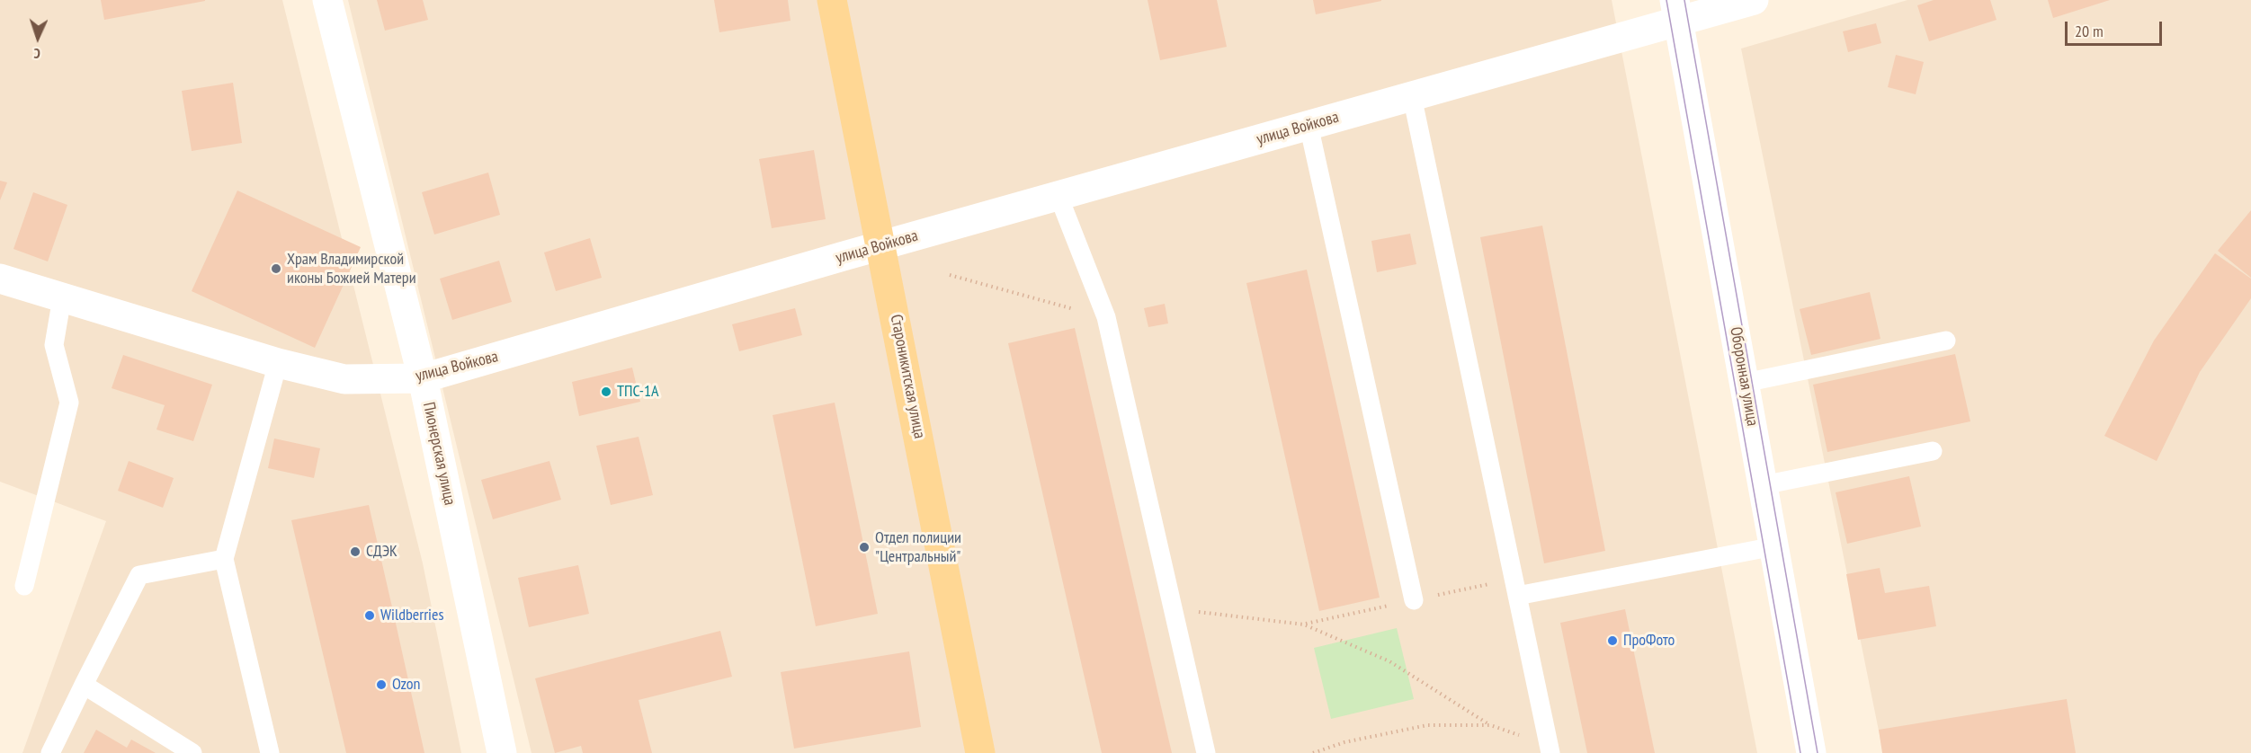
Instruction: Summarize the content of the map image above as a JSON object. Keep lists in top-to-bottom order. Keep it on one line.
{"streets":{"main road":["Староникитская улица"],"street":["улица Войкова","Оборонная улица","Пионерская улица"]},"crossings":[["улица Войкова","Староникитская улица"],["улица Войкова","Оборонная улица"],["улица Войкова","Пионерская улица"]],"places":["Храм Владимирской иконы Божией Матери","ТПС-1А","Отдел полиции \"Центральный\"","СДЭК","Wildberries","ПроФото","Ozon"],"scale_bar":"20 m","north":"bottom"}
